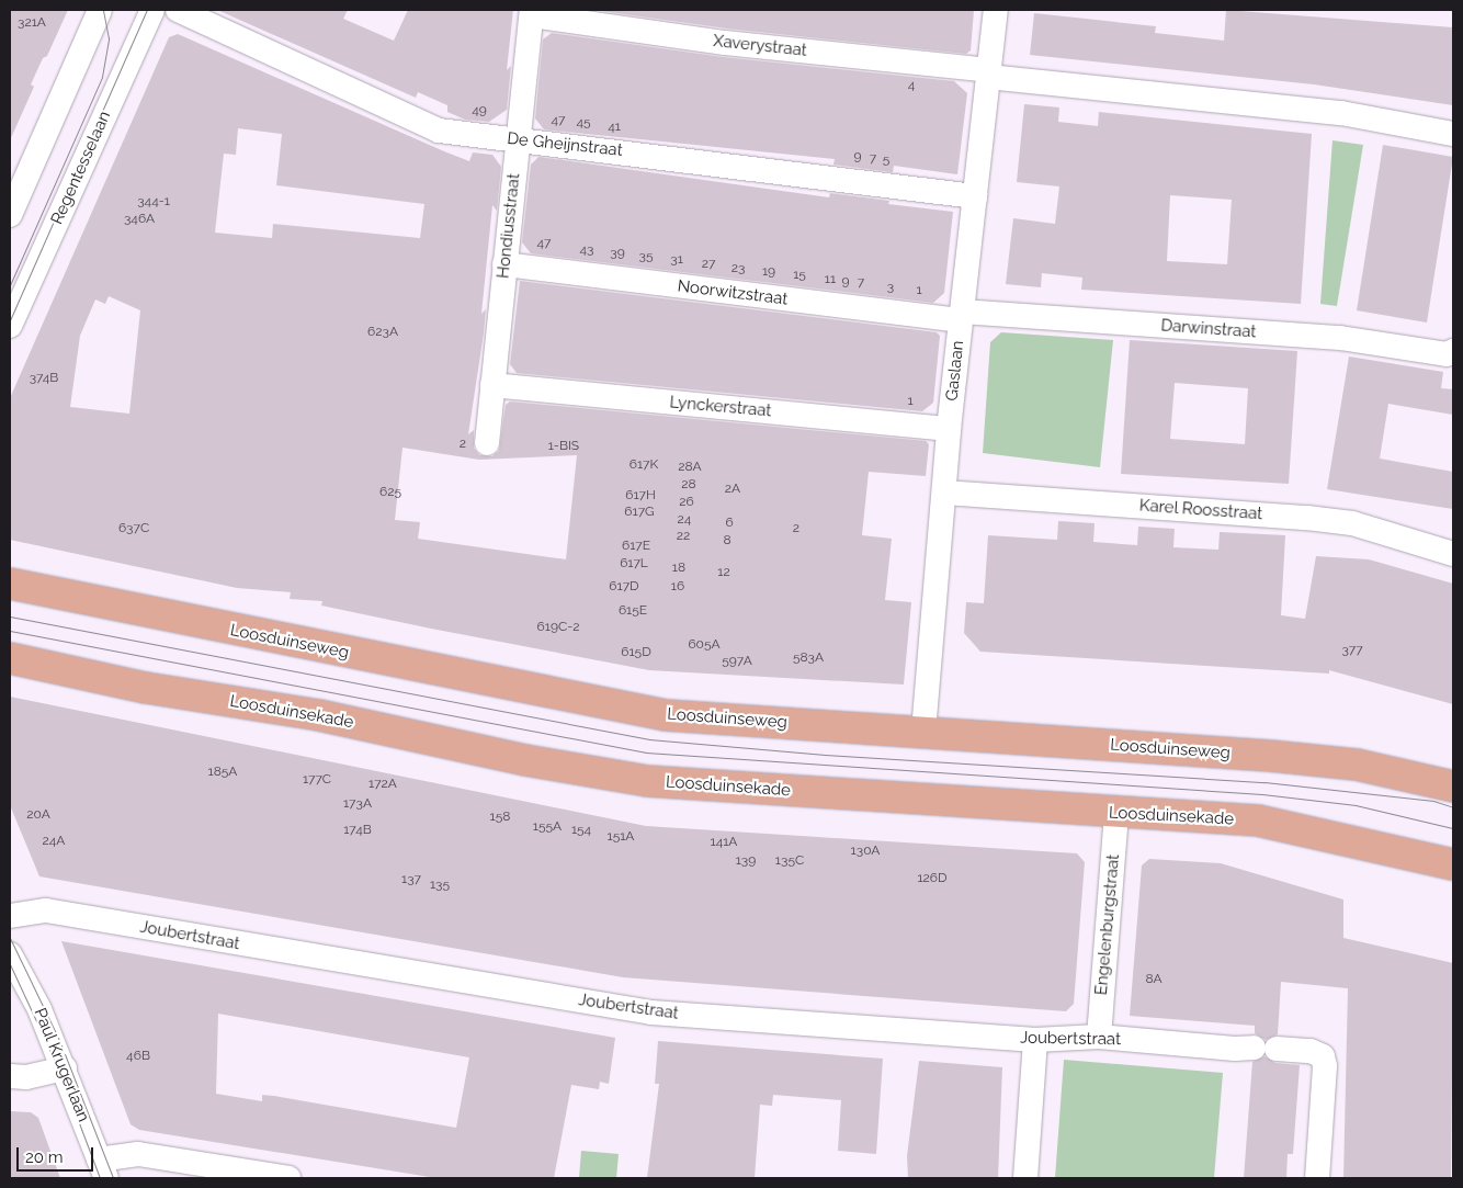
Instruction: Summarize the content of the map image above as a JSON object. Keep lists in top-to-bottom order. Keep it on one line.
{"streets":{"main road":["Loosduinseweg","Loosduinsekade"],"street":["Xaverystraat","De Gheijnstraat","Regentesselaan","Hondiusstraat","Noorwitzstraat","Darwinstraat","Gaslaan","Lynckerstraat","Karel Roosstraat","Engelenburgstraat","Joubertstraat","Paul Krugerlaan"]},"crossings":[["Xaverystraat","Hondiusstraat"],["Xaverystraat","Gaslaan"],["De Gheijnstraat","Hondiusstraat"],["De Gheijnstraat","Gaslaan"],["Hondiusstraat","Noorwitzstraat"],["Hondiusstraat","Lynckerstraat"],["Noorwitzstraat","Darwinstraat"],["Noorwitzstraat","Gaslaan"],["Darwinstraat","Gaslaan"],["Gaslaan","Lynckerstraat"],["Gaslaan","Karel Roosstraat"],["Gaslaan","Loosduinseweg"],["Loosduinsekade","Engelenburgstraat"],["Engelenburgstraat","Joubertstraat"]],"house_numbers":["321A","4","49","47","45","41","9","7","5","344-1","346A","47","43","39","35","31","27","23","19","15","11","9","7","3","1","623A","374B","1","2","1-BIS","617K","28A","28","2A","625","617H","26","617G","24","6","637C","2","22","8","617E","617L","18","12","617D","16","615E","619C-2","605A","377","615D","583A","597A","185A","177C","172A","173A","20A","158","155A","174B","154","151A","24A","141A","130A","139","135C","126D","137","135","8A","46B"],"scale_bar":"20 m"}
